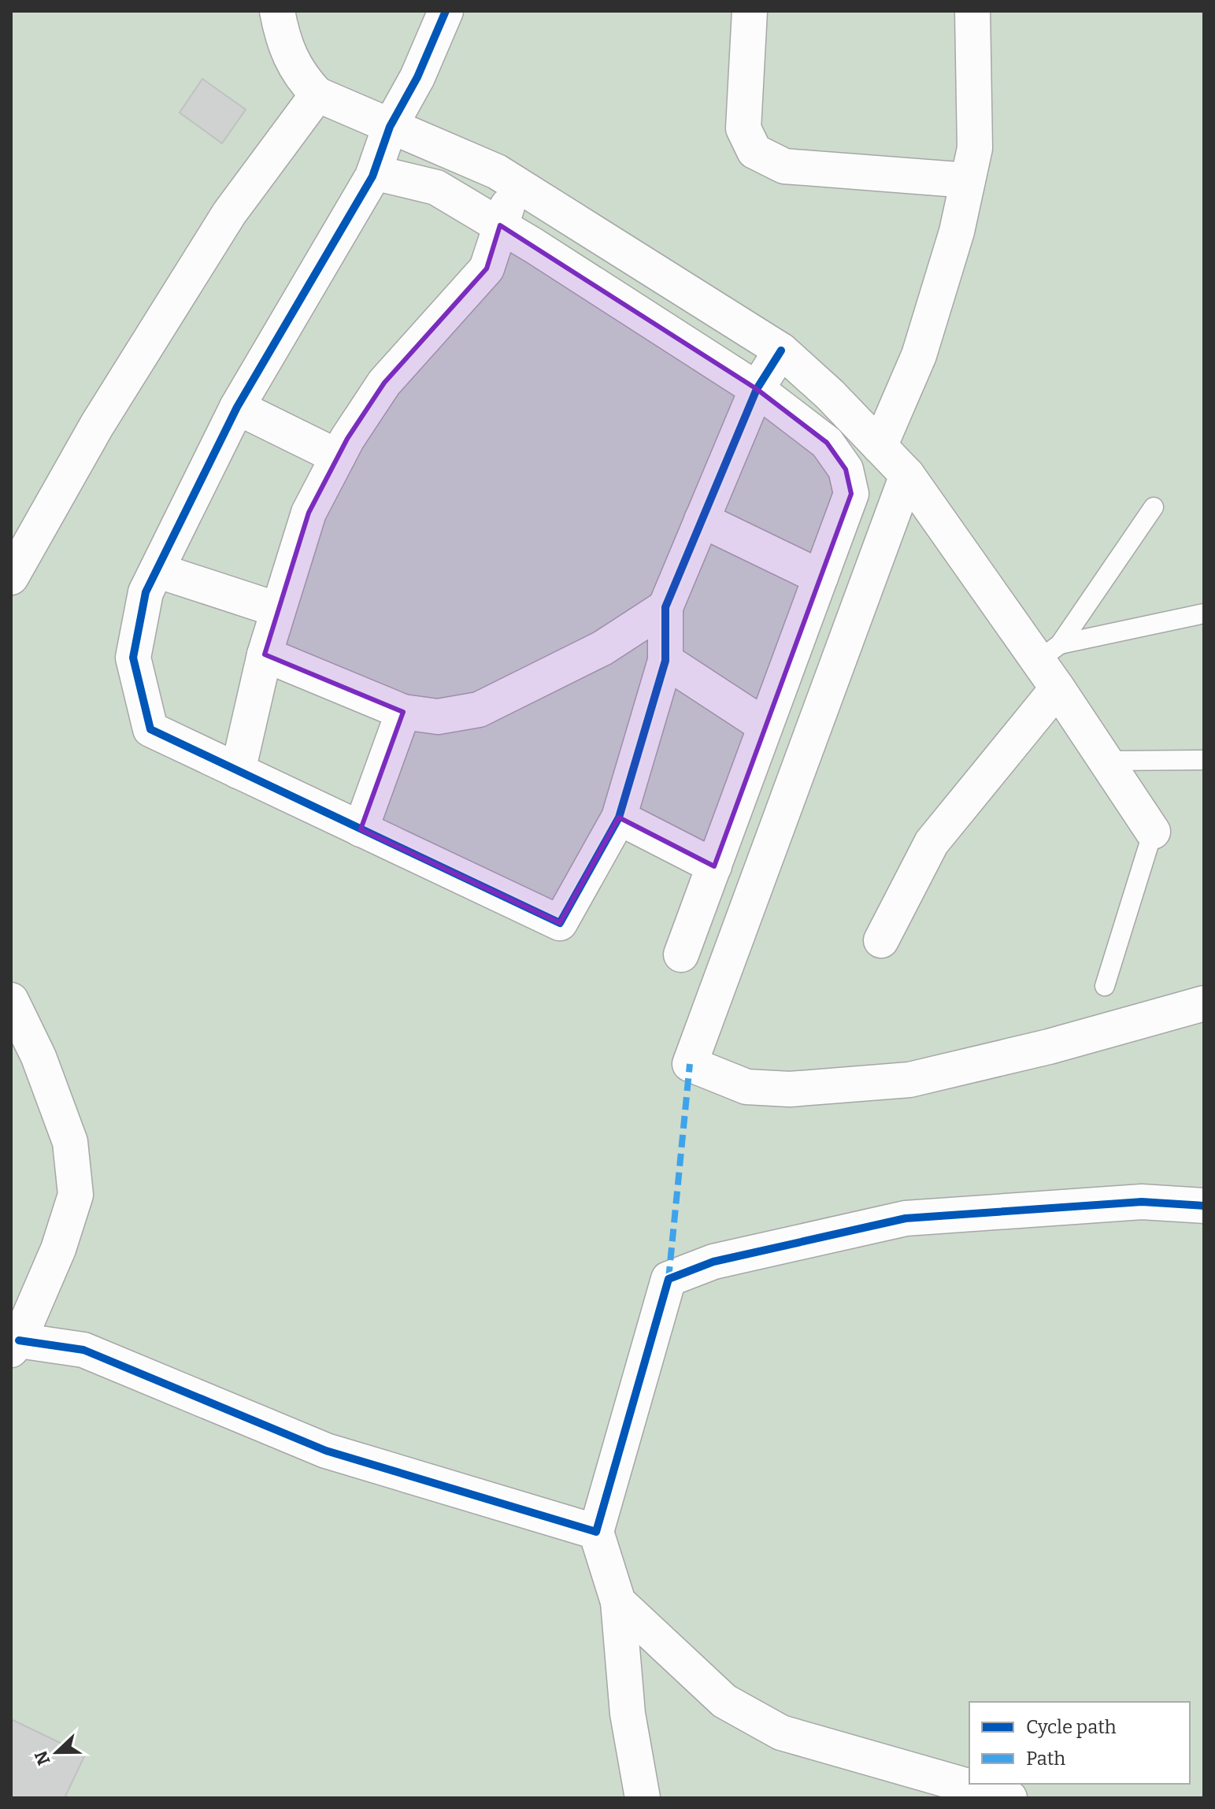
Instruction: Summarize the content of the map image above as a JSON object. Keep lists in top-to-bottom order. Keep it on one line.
{"legend":["Cycle path","Path"],"north":"left"}
